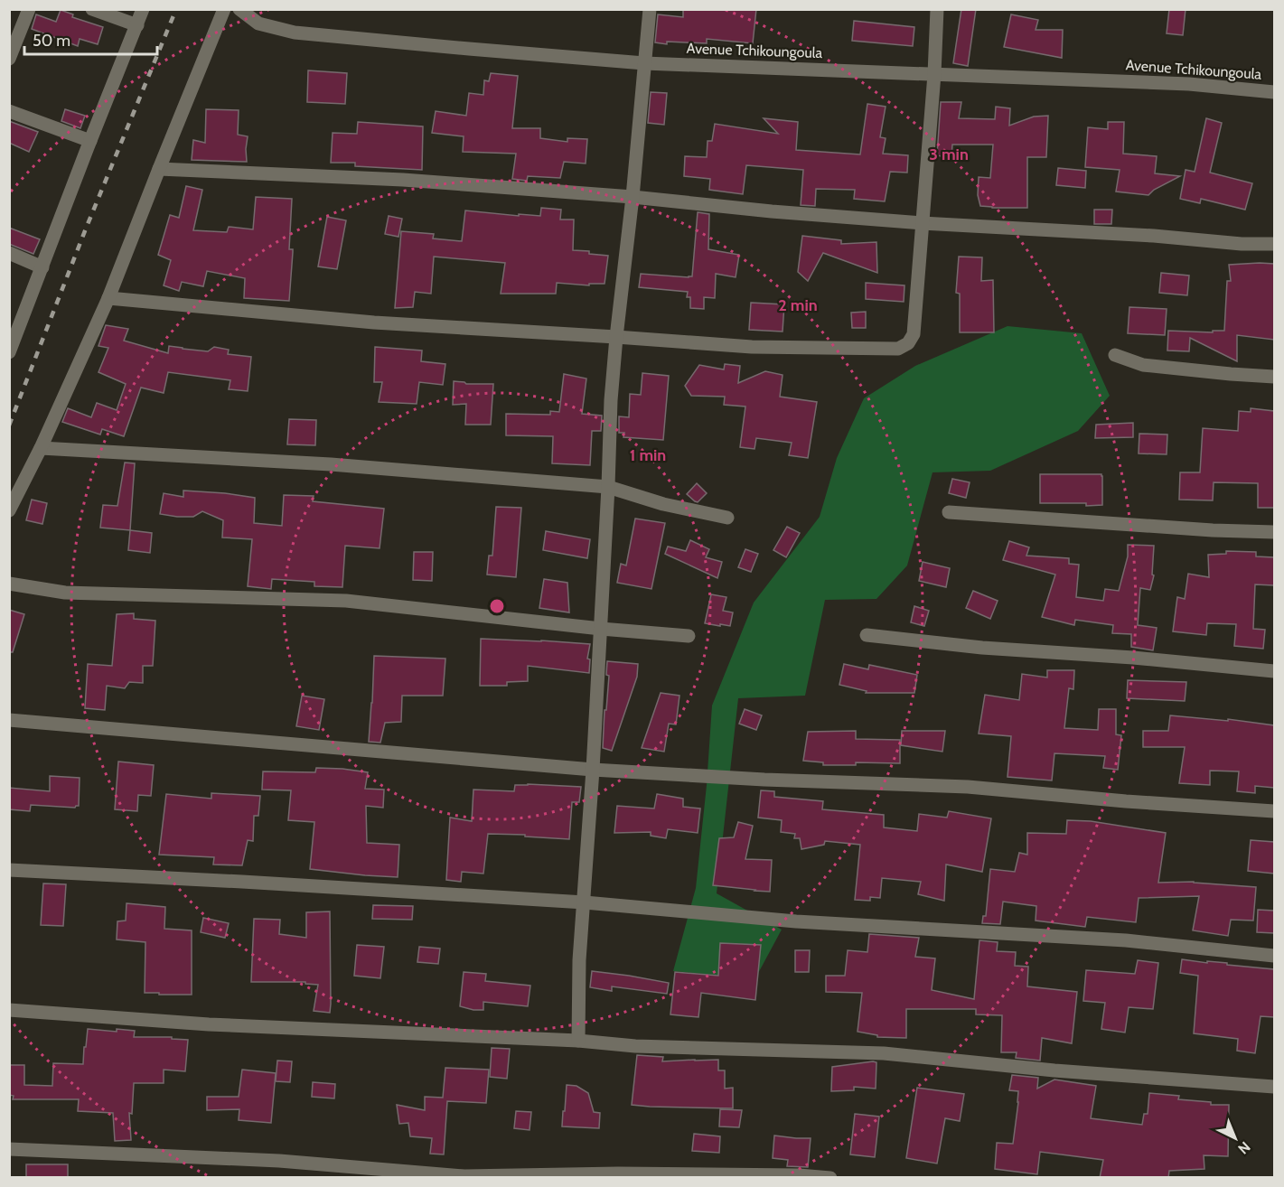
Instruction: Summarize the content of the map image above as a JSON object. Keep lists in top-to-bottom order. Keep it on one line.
{"streets":{"street":["Avenue Tchikoungoula"]},"scale_bar":"50 m","north":"bottom right","rings":["3 min","2 min","1 min"]}
